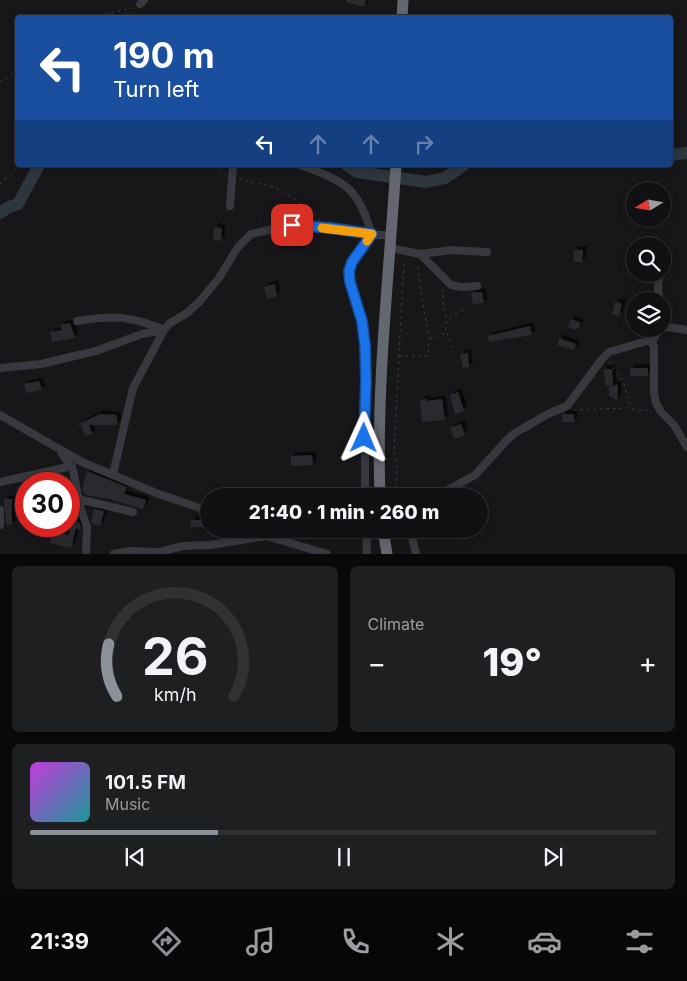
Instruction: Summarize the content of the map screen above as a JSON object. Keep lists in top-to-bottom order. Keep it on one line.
{"north":"left","page":{"turn":["190 m","Turn left"],"limit":"30","trip":"21:40 · 1 min · 260 m","tile":"Climate","heat":["−","19°","+"],"song":["101.5 FM","Music"],"tabs":"21:39","gauge":["26","km/h"]}}
